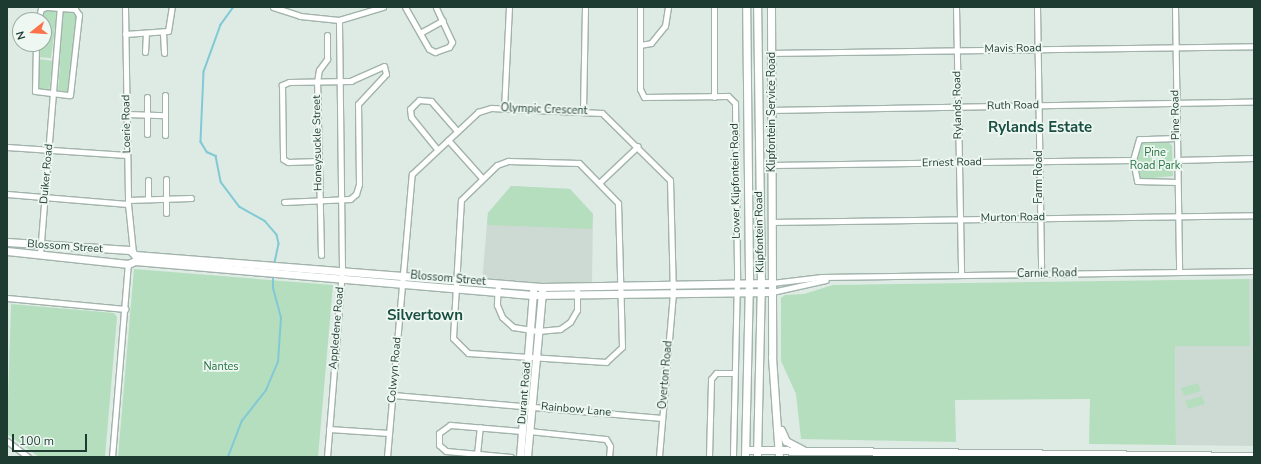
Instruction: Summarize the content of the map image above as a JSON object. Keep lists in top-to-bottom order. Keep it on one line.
{"streets":{"street":["Mavis Road","Rylands Road","Ruth Road","Olympic Crescent","Klipfontein Service Road","Pine Road","Loerie Road","Honeysuckle Street","Ernest Road","Duiker Road","Farm Road","Lower Klipfontein Road","Murton Road","Klipfontein Road","Blossom Street","Carnie Road","Appledene Road","Colwyn Road","Overton Road","Durant Road","Rainbow Lane"]},"crossings":[["Mavis Road","Rylands Road"],["Mavis Road","Klipfontein Service Road"],["Mavis Road","Pine Road"],["Mavis Road","Farm Road"],["Rylands Road","Ruth Road"],["Rylands Road","Ernest Road"],["Rylands Road","Murton Road"],["Rylands Road","Carnie Road"],["Ruth Road","Klipfontein Service Road"],["Ruth Road","Pine Road"],["Ruth Road","Farm Road"],["Olympic Crescent","Blossom Street"],["Olympic Crescent","Colwyn Road"],["Olympic Crescent","Overton Road"],["Klipfontein Service Road","Ernest Road"],["Klipfontein Service Road","Murton Road"],["Klipfontein Service Road","Carnie Road"],["Pine Road","Murton Road"],["Pine Road","Carnie Road"],["Loerie Road","Blossom Street"],["Ernest Road","Farm Road"],["Duiker Road","Blossom Street"],["Farm Road","Murton Road"],["Farm Road","Carnie Road"],["Lower Klipfontein Road","Blossom Street"],["Klipfontein Road","Blossom Street"],["Klipfontein Road","Carnie Road"],["Blossom Street","Carnie Road"],["Blossom Street","Appledene Road"],["Blossom Street","Colwyn Road"],["Blossom Street","Overton Road"],["Blossom Street","Durant Road"],["Colwyn Road","Rainbow Lane"],["Overton Road","Rainbow Lane"],["Durant Road","Rainbow Lane"]],"districts":["Rylands Estate","Silvertown"],"parks":["Pine Road Park","Nantes"],"scale_bar":"100 m","north":"left"}
